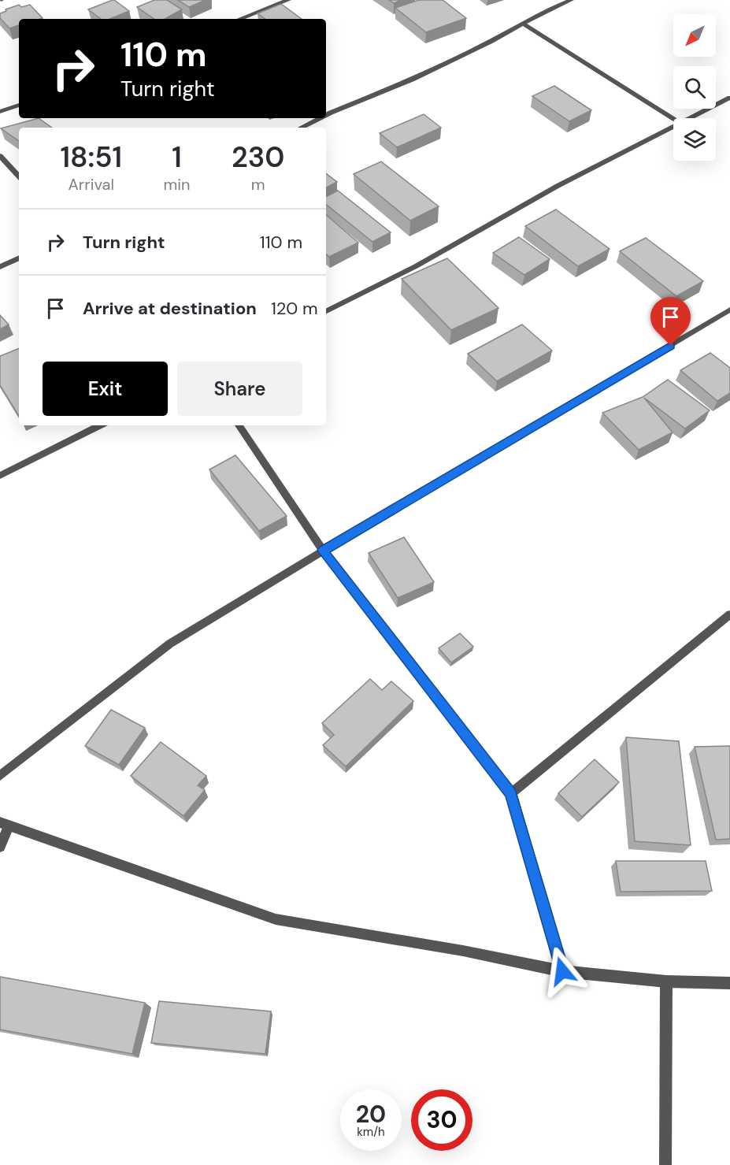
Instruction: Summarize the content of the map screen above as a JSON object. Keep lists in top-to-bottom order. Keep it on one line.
{"north":"bottom left","page":{"turn":["110 m","Turn right"],"eta":["18:51","Arrival","1","min","230","m"],"list":[{"name":"Turn right","value":"110 m"},{"name":"Arrive at destination","value":"120 m"}],"buttons":["Exit","Share"],"speed":"20 km/h","limit":"30"}}
